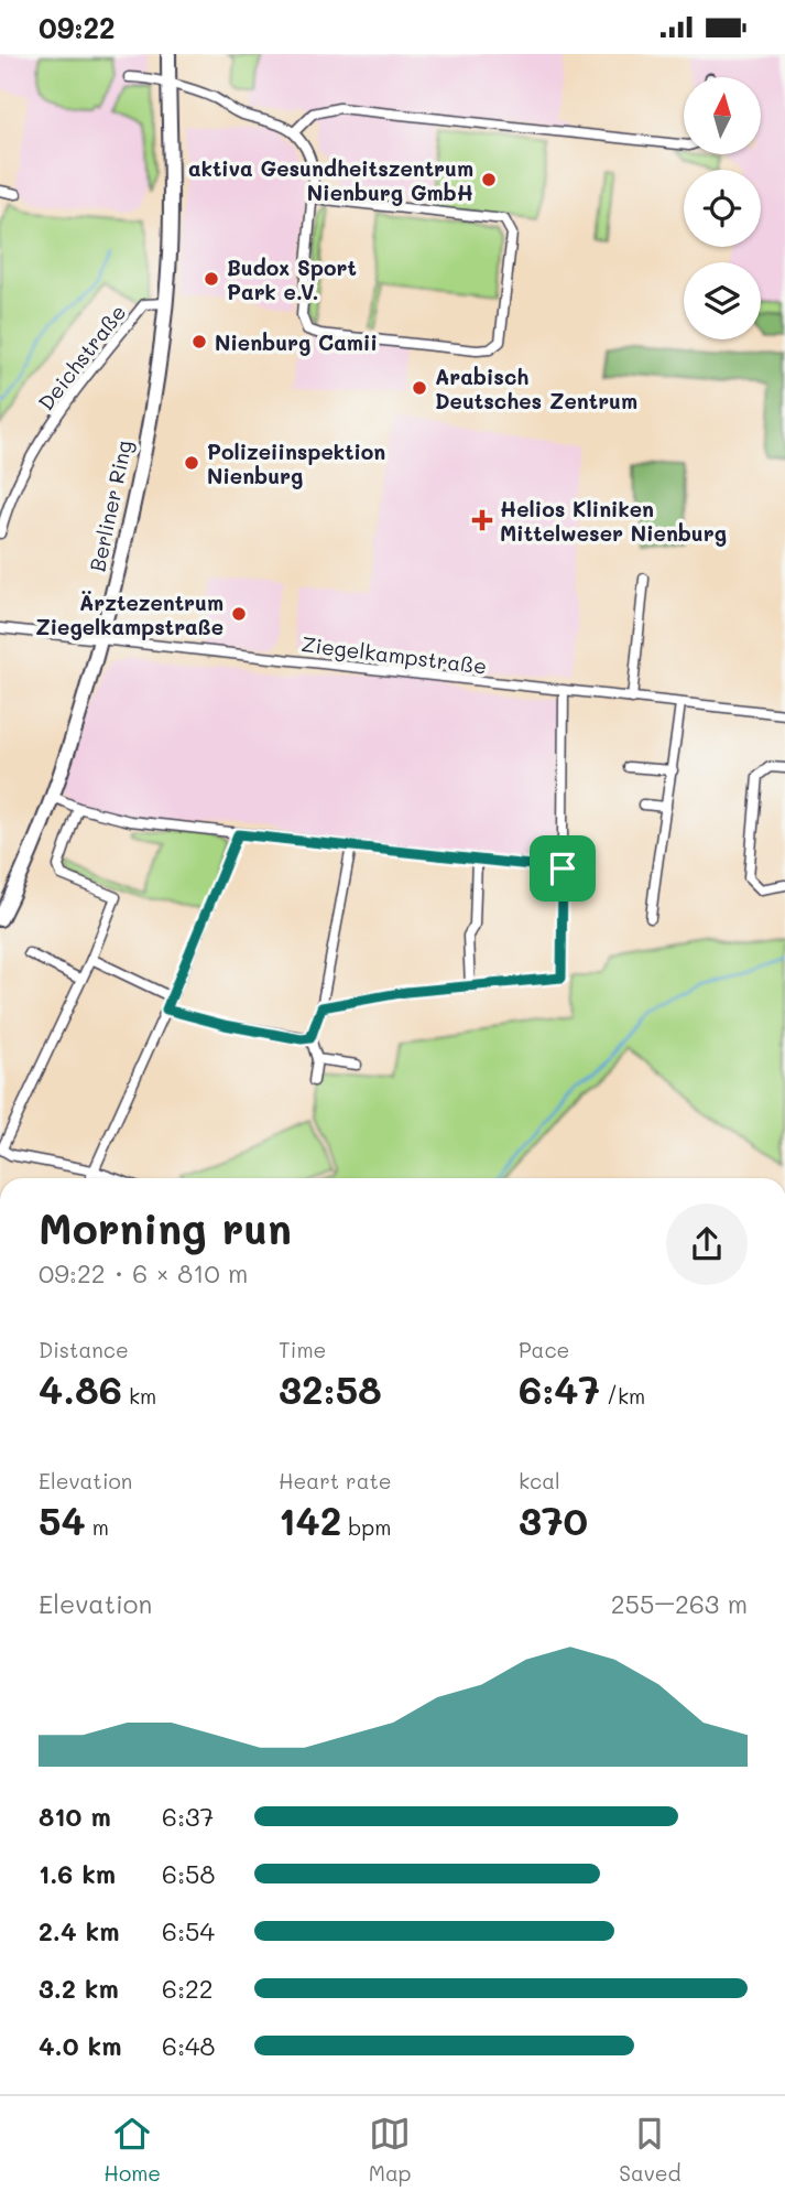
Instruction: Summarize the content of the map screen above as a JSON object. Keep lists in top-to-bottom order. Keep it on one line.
{"streets":{"main road":["Berliner Ring"],"street":["Deichstraße","Ziegelkampstraße"]},"crossings":[["Deichstraße","Berliner Ring"],["Berliner Ring","Ziegelkampstraße"]],"places":{"other":["aktiva Gesundheitszentrum Nienburg GmbH","Budox Sport Park e.V.","Nienburg Camii","Arabisch Deutsches Zentrum","Polizeiinspektion Nienburg","Ärztezentrum Ziegelkampstraße"],"health":["Helios Kliniken Mittelweser Nienburg"]},"north":"top","page":{"status":"09:22","heading":["Morning run","09:22 · 6 × 810 m"],"stats":[["Distance","4.86 km"],["Time","32:58"],["Pace","6:47 /km"],["Elevation","54 m"],["Heart rate","142 bpm"],["kcal","370"]],"chart":["Elevation","255–263 m"],"list":[{"name":"810 m","note":"6:37"},{"name":"1.6 km","note":"6:58"},{"name":"2.4 km","note":"6:54"},{"name":"3.2 km","note":"6:22"},{"name":"4.0 km","note":"6:48"}],"tabs":["Home","Map","Saved"]}}
